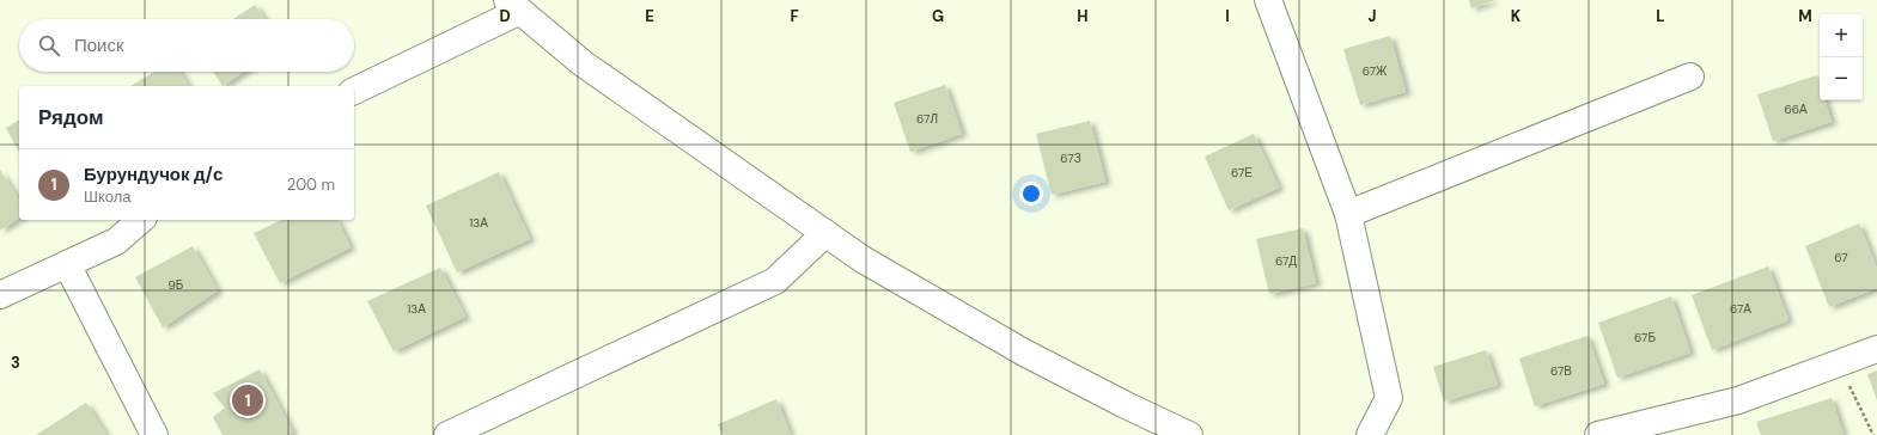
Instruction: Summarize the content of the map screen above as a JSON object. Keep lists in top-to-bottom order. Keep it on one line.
{"house_numbers":["67Ж","66А","67Л","67З","67Е","13А","67","67Д","9Б","13А","67А","67Б","67В"],"page":{"map_buttons":["+","−"],"search":"Поиск","heading":"Рядом","list":[{"mark":"1","name":"Бурундучок д/с","note":"Школа","value":"200 m"}],"pins":"1"},"grid":{"columns":["D","E","F","G","H","I","J","K","L","M"],"rows":["3"]}}
